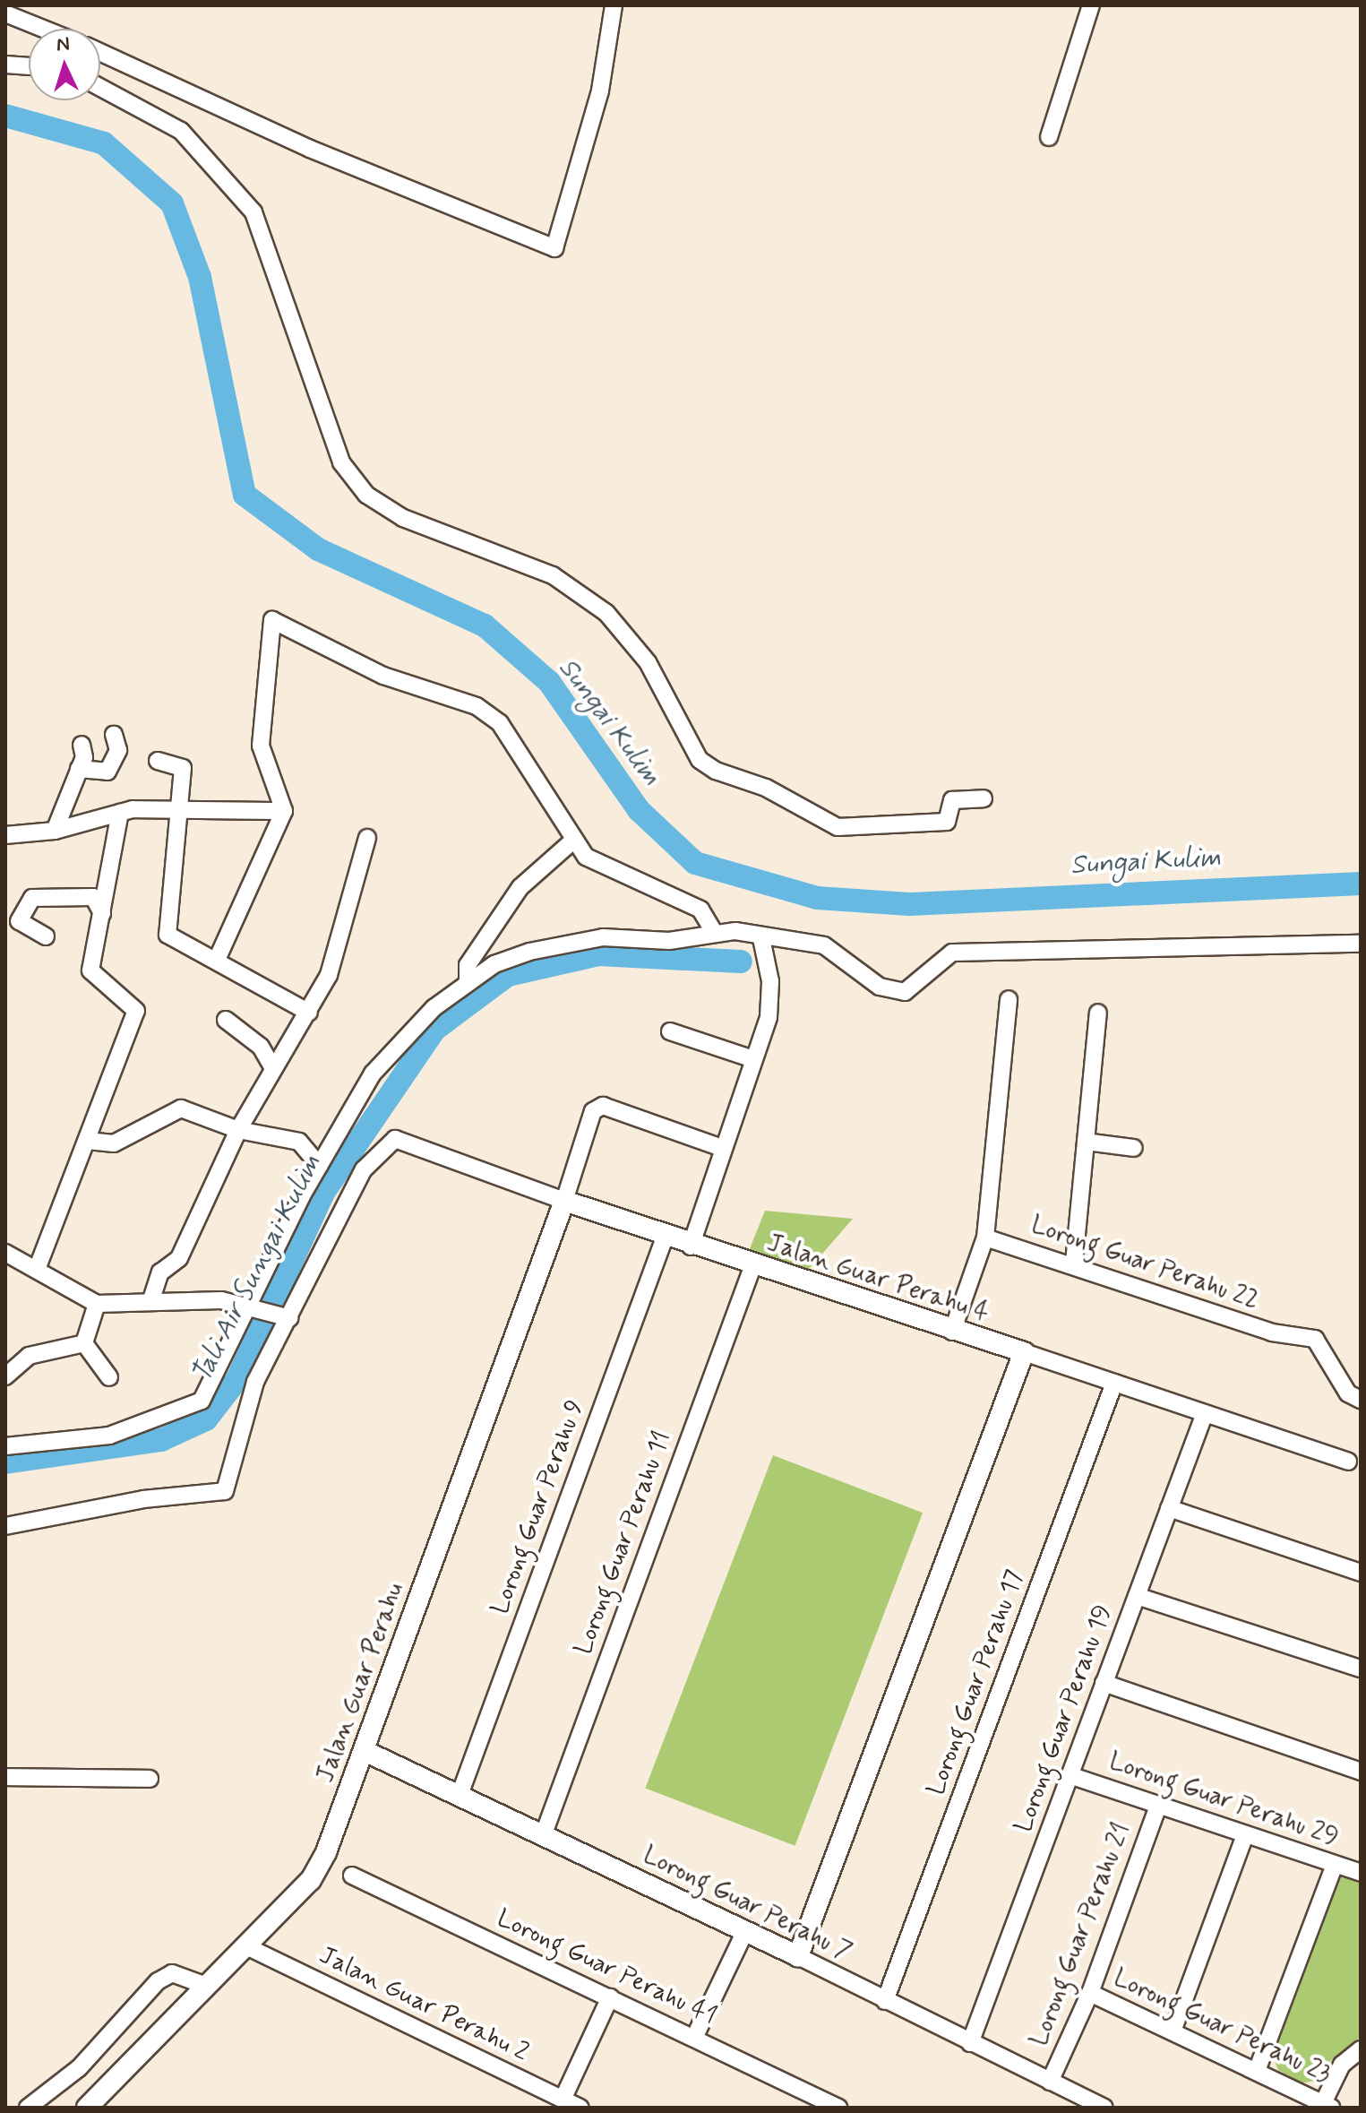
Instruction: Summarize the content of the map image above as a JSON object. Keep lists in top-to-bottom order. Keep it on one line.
{"streets":{"street":["Lorong Guar Perahu 22","Jalan Guar Perahu 4","Lorong Guar Perahu 9","Lorong Guar Perahu 11","Jalan Guar Perahu","Lorong Guar Perahu 17","Lorong Guar Perahu 19","Lorong Guar Perahu 29","Lorong Guar Perahu 7","Lorong Guar Perahu 21","Lorong Guar Perahu 41","Jalan Guar Perahu 2","Lorong Guar Perahu 23"]},"crossings":[["Jalan Guar Perahu 4","Lorong Guar Perahu 9"],["Jalan Guar Perahu 4","Lorong Guar Perahu 11"],["Jalan Guar Perahu 4","Jalan Guar Perahu"],["Jalan Guar Perahu 4","Lorong Guar Perahu 17"],["Jalan Guar Perahu 4","Lorong Guar Perahu 19"],["Lorong Guar Perahu 9","Lorong Guar Perahu 7"],["Lorong Guar Perahu 11","Lorong Guar Perahu 7"],["Jalan Guar Perahu","Lorong Guar Perahu 7"],["Jalan Guar Perahu","Jalan Guar Perahu 2"],["Lorong Guar Perahu 17","Lorong Guar Perahu 7"],["Lorong Guar Perahu 19","Lorong Guar Perahu 29"],["Lorong Guar Perahu 19","Lorong Guar Perahu 7"],["Lorong Guar Perahu 29","Lorong Guar Perahu 21"],["Lorong Guar Perahu 7","Lorong Guar Perahu 21"],["Lorong Guar Perahu 21","Lorong Guar Perahu 23"]],"water":["Sungai Kulim","Tali Air Sungai Kulim"],"north":"top"}
